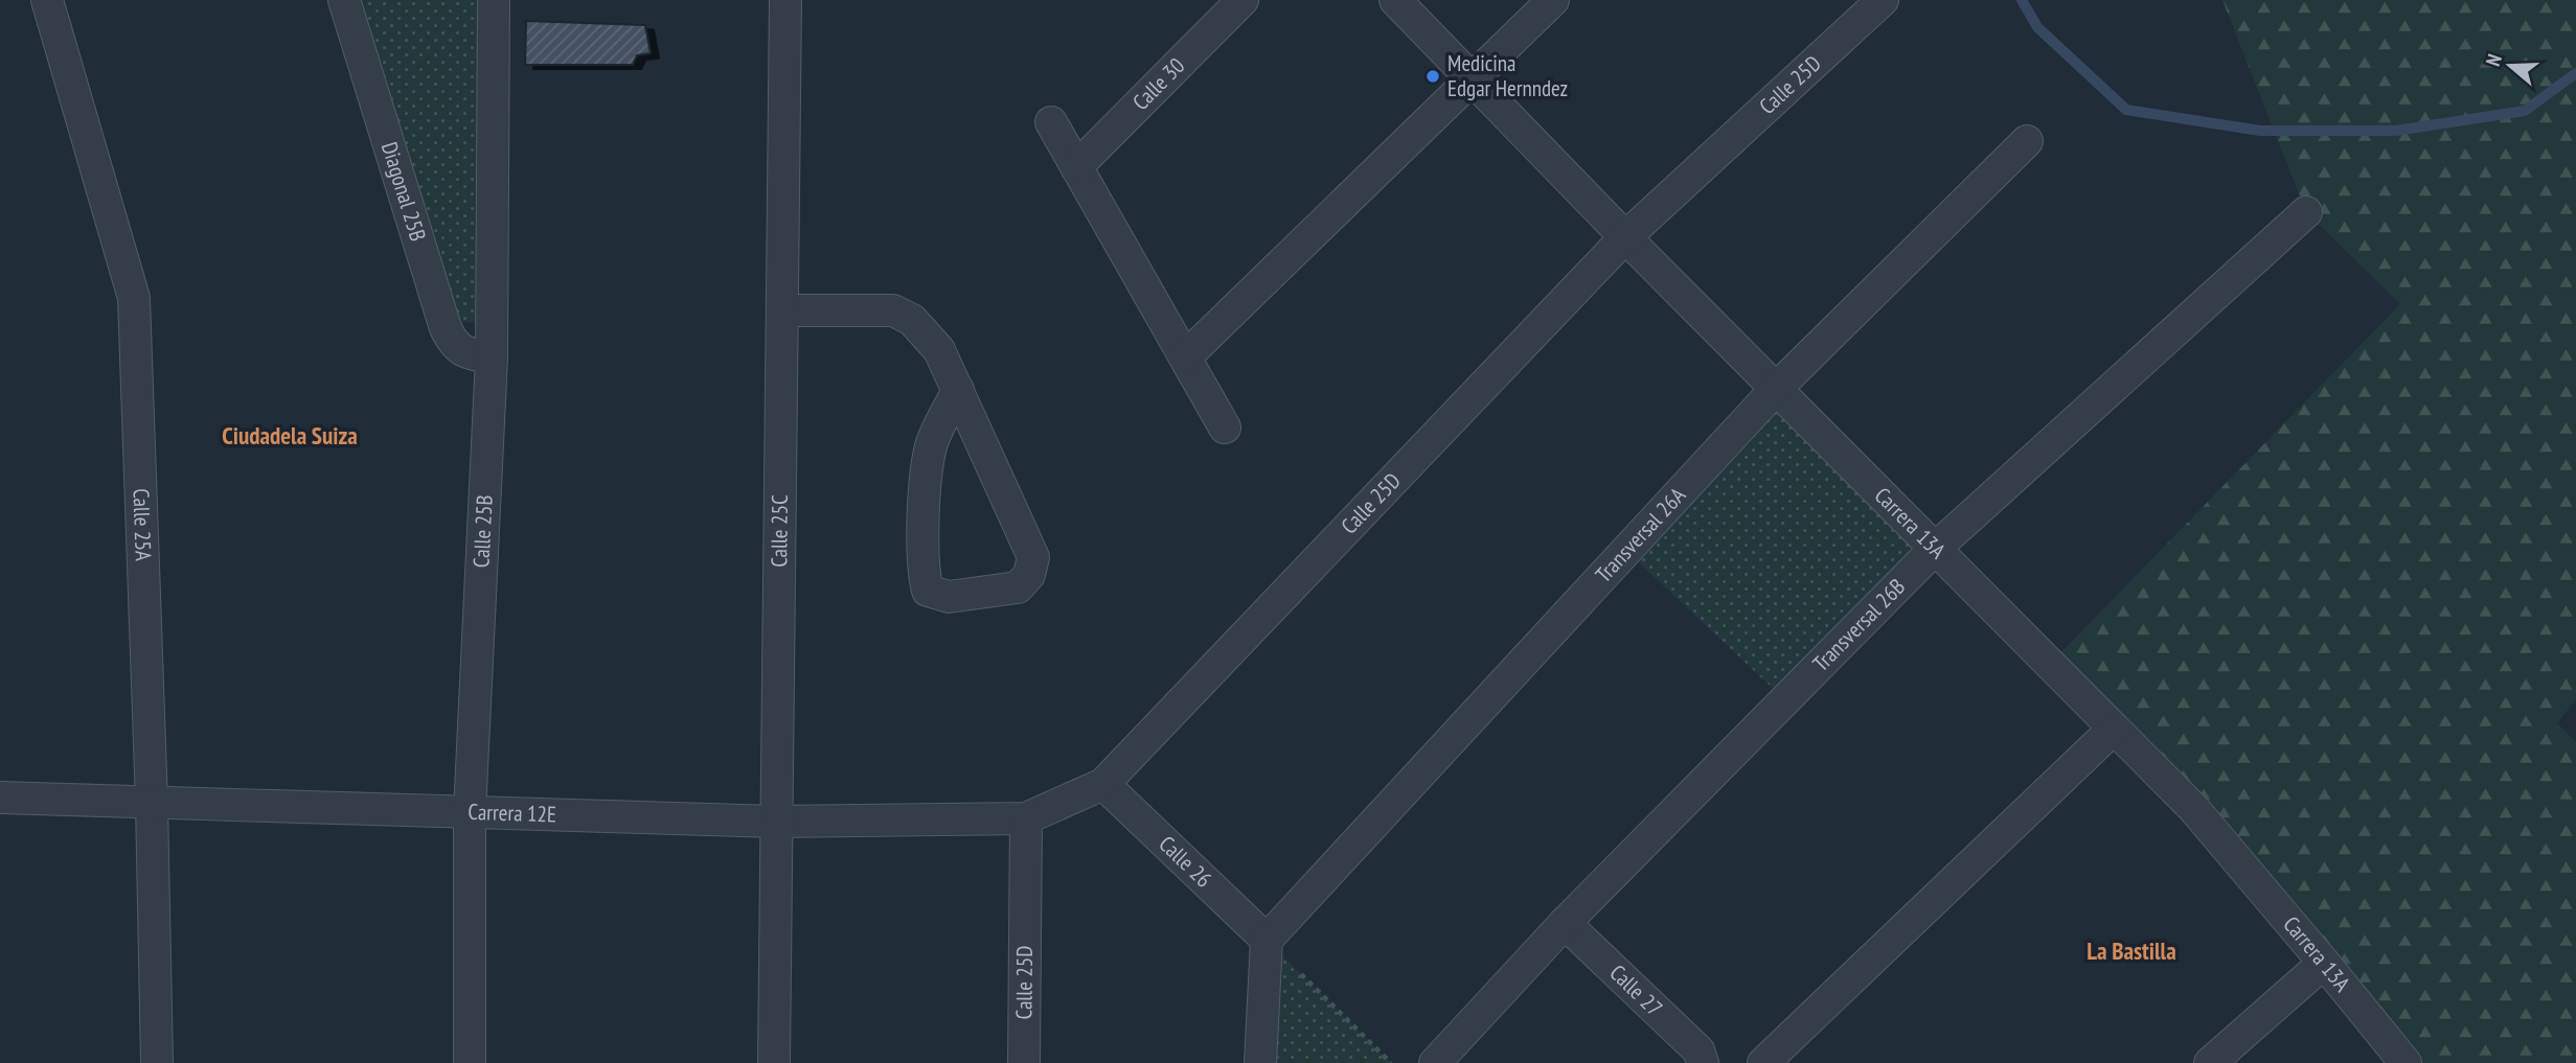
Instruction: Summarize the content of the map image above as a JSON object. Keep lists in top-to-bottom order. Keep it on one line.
{"streets":{"street":["Calle 30","Calle 25D","Diagonal 25B","Carrera 13A","Calle 25A","Calle 25B","Calle 25C","Transversal 26A","Transversal 26B","Carrera 12E","Calle 26","Calle 27"]},"crossings":[["Calle 25D","Carrera 13A"],["Calle 25D","Carrera 12E"],["Calle 25D","Calle 26"],["Diagonal 25B","Calle 25B"],["Carrera 13A","Transversal 26A"],["Carrera 13A","Transversal 26B"],["Calle 25A","Carrera 12E"],["Calle 25B","Carrera 12E"],["Calle 25C","Carrera 12E"],["Transversal 26A","Calle 26"],["Transversal 26B","Calle 27"]],"districts":["Ciudadela Suiza","La Bastilla"],"places":["Medicina Edgar Hernndez"],"north":"left"}
